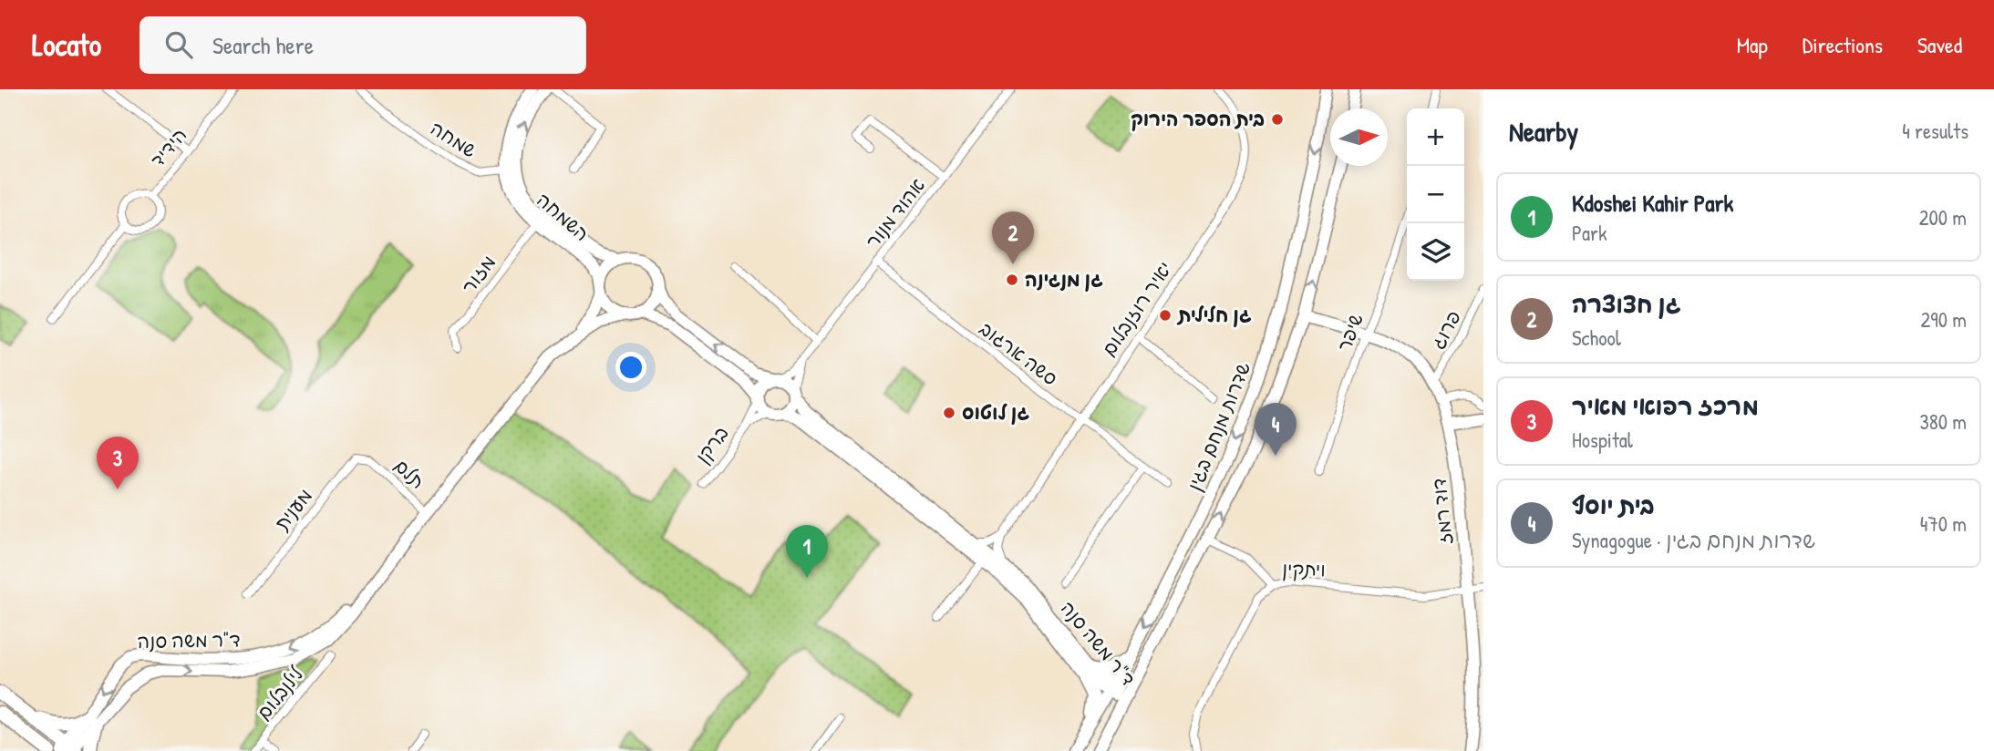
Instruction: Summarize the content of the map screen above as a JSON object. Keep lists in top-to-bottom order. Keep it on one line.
{"streets":{"street":["שמחה","הידיד","אהוד מנור","השמחה","מזור","יאיר רוזנבלום","פרוג","שיפר","סשה ארגוב","שדרות מנחם בגין","ברקן","תלם","מענית","דוד רמז","ויתקין","ד\"ר משה סנה","לילנבלום"]},"crossings":[["שמחה","השמחה"],["אהוד מנור","סשה ארגוב"],["אהוד מנור","ברקן"],["אהוד מנור","ד\"ר משה סנה"],["השמחה","מזור"],["השמחה","ד\"ר משה סנה"],["יאיר רוזנבלום","סשה ארגוב"],["פרוג","דוד רמז"],["שיפר","דוד רמז"],["שדרות מנחם בגין","דוד רמז"],["שדרות מנחם בגין","ד\"ר משה סנה"],["ברקן","ד\"ר משה סנה"],["תלם","מענית"],["תלם","ד\"ר משה סנה"],["דוד רמז","ויתקין"]],"places":["בית הספר הירוק","גן מנגינה","גן חלילית","גן לוטוס"],"north":"right","page":{"header":"Locato","search":"Search here","nav":["Map","Directions","Saved"],"heading":["Nearby","4 results"],"map_buttons":["+","−"],"list":[{"mark":"1","name":"Kdoshei Kahir Park","note":"Park","value":"200 m"},{"mark":"2","name":"גן חצוצרה","note":"School","value":"290 m"},{"mark":"3","name":"מרכז רפואי מאיר","note":"Hospital","value":"380 m"},{"mark":"4","name":"בית יוסף","note":"Synagogue · שדרות מנחם בגין","value":"470 m"}],"pins":["2","4","3","1"]}}
